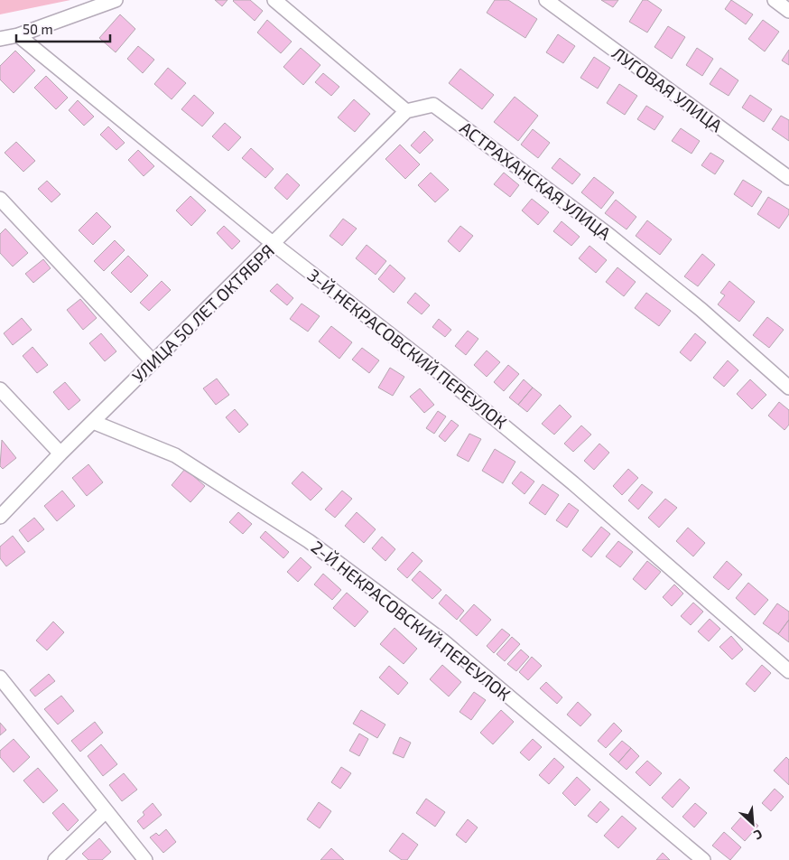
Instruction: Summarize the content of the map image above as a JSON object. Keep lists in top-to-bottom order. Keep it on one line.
{"streets":{"street":["ЛУГОВАЯ УЛИЦА","АСТРАХАНСКАЯ УЛИЦА","УЛИЦА 50 ЛЕТ ОКТЯБРЯ","3-Й НЕКРАСОВСКИЙ ПЕРЕУЛОК","2-Й НЕКРАСОВСКИЙ ПЕРЕУЛОК"]},"crossings":[["АСТРАХАНСКАЯ УЛИЦА","УЛИЦА 50 ЛЕТ ОКТЯБРЯ"],["УЛИЦА 50 ЛЕТ ОКТЯБРЯ","3-Й НЕКРАСОВСКИЙ ПЕРЕУЛОК"],["УЛИЦА 50 ЛЕТ ОКТЯБРЯ","2-Й НЕКРАСОВСКИЙ ПЕРЕУЛОК"]],"scale_bar":"50 m","north":"bottom right"}
